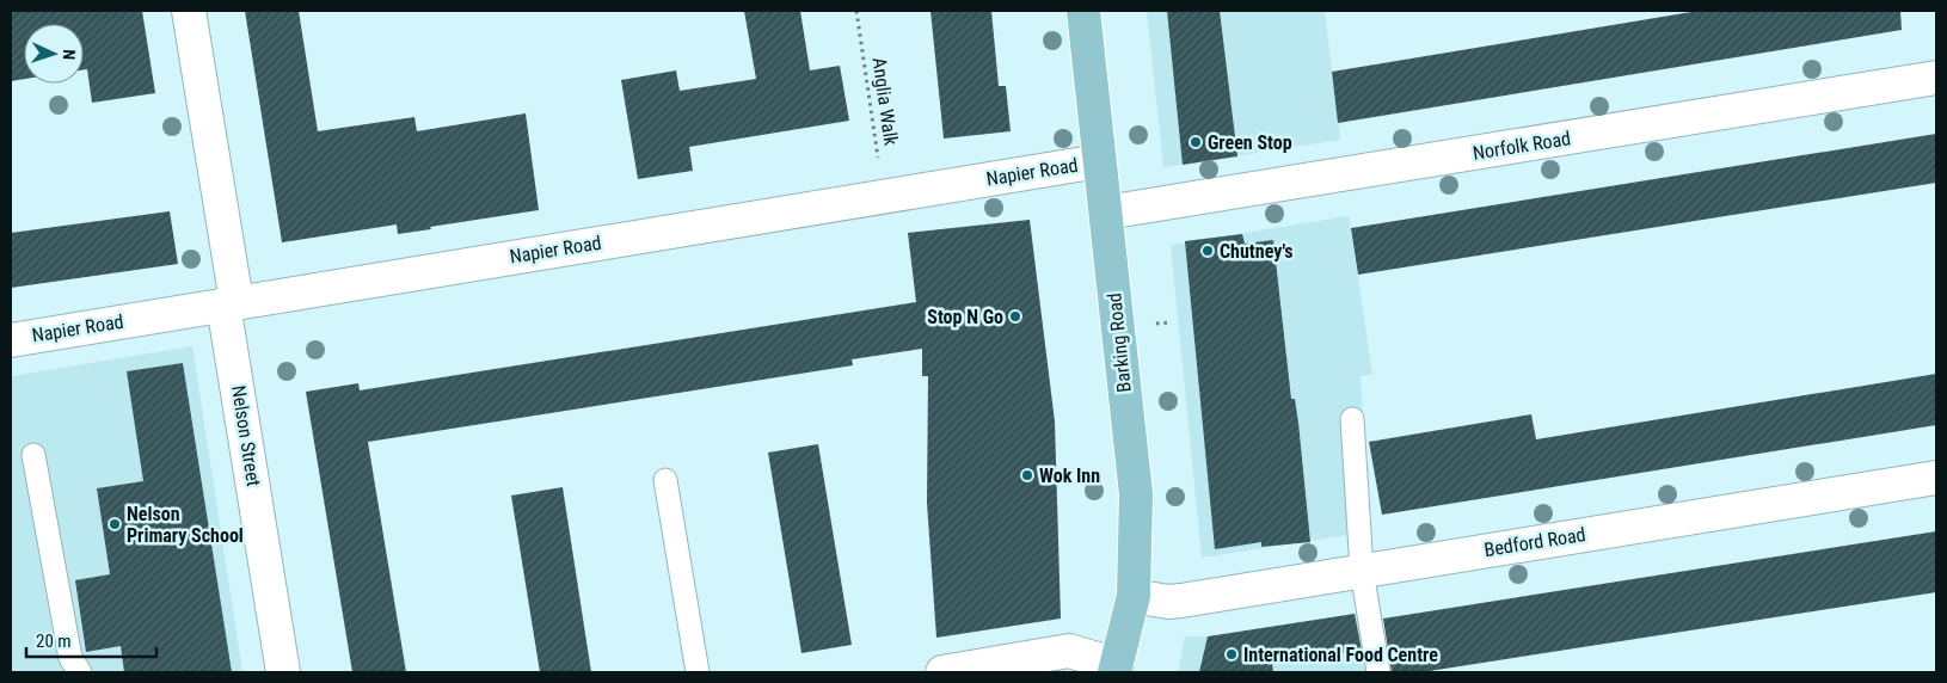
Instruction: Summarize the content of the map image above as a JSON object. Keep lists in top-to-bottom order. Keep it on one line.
{"streets":{"main road":["Barking Road"],"street":["Norfolk Road","Napier Road","Nelson Street","Bedford Road"],"path":["Anglia Walk"]},"crossings":[["Anglia Walk","Napier Road"],["Norfolk Road","Barking Road"],["Napier Road","Barking Road"],["Napier Road","Nelson Street"],["Barking Road","Bedford Road"]],"places":["Green Stop","Chutney's","Stop N Go","Wok Inn","Nelson Primary School","International Food Centre"],"scale_bar":"20 m","north":"right"}
